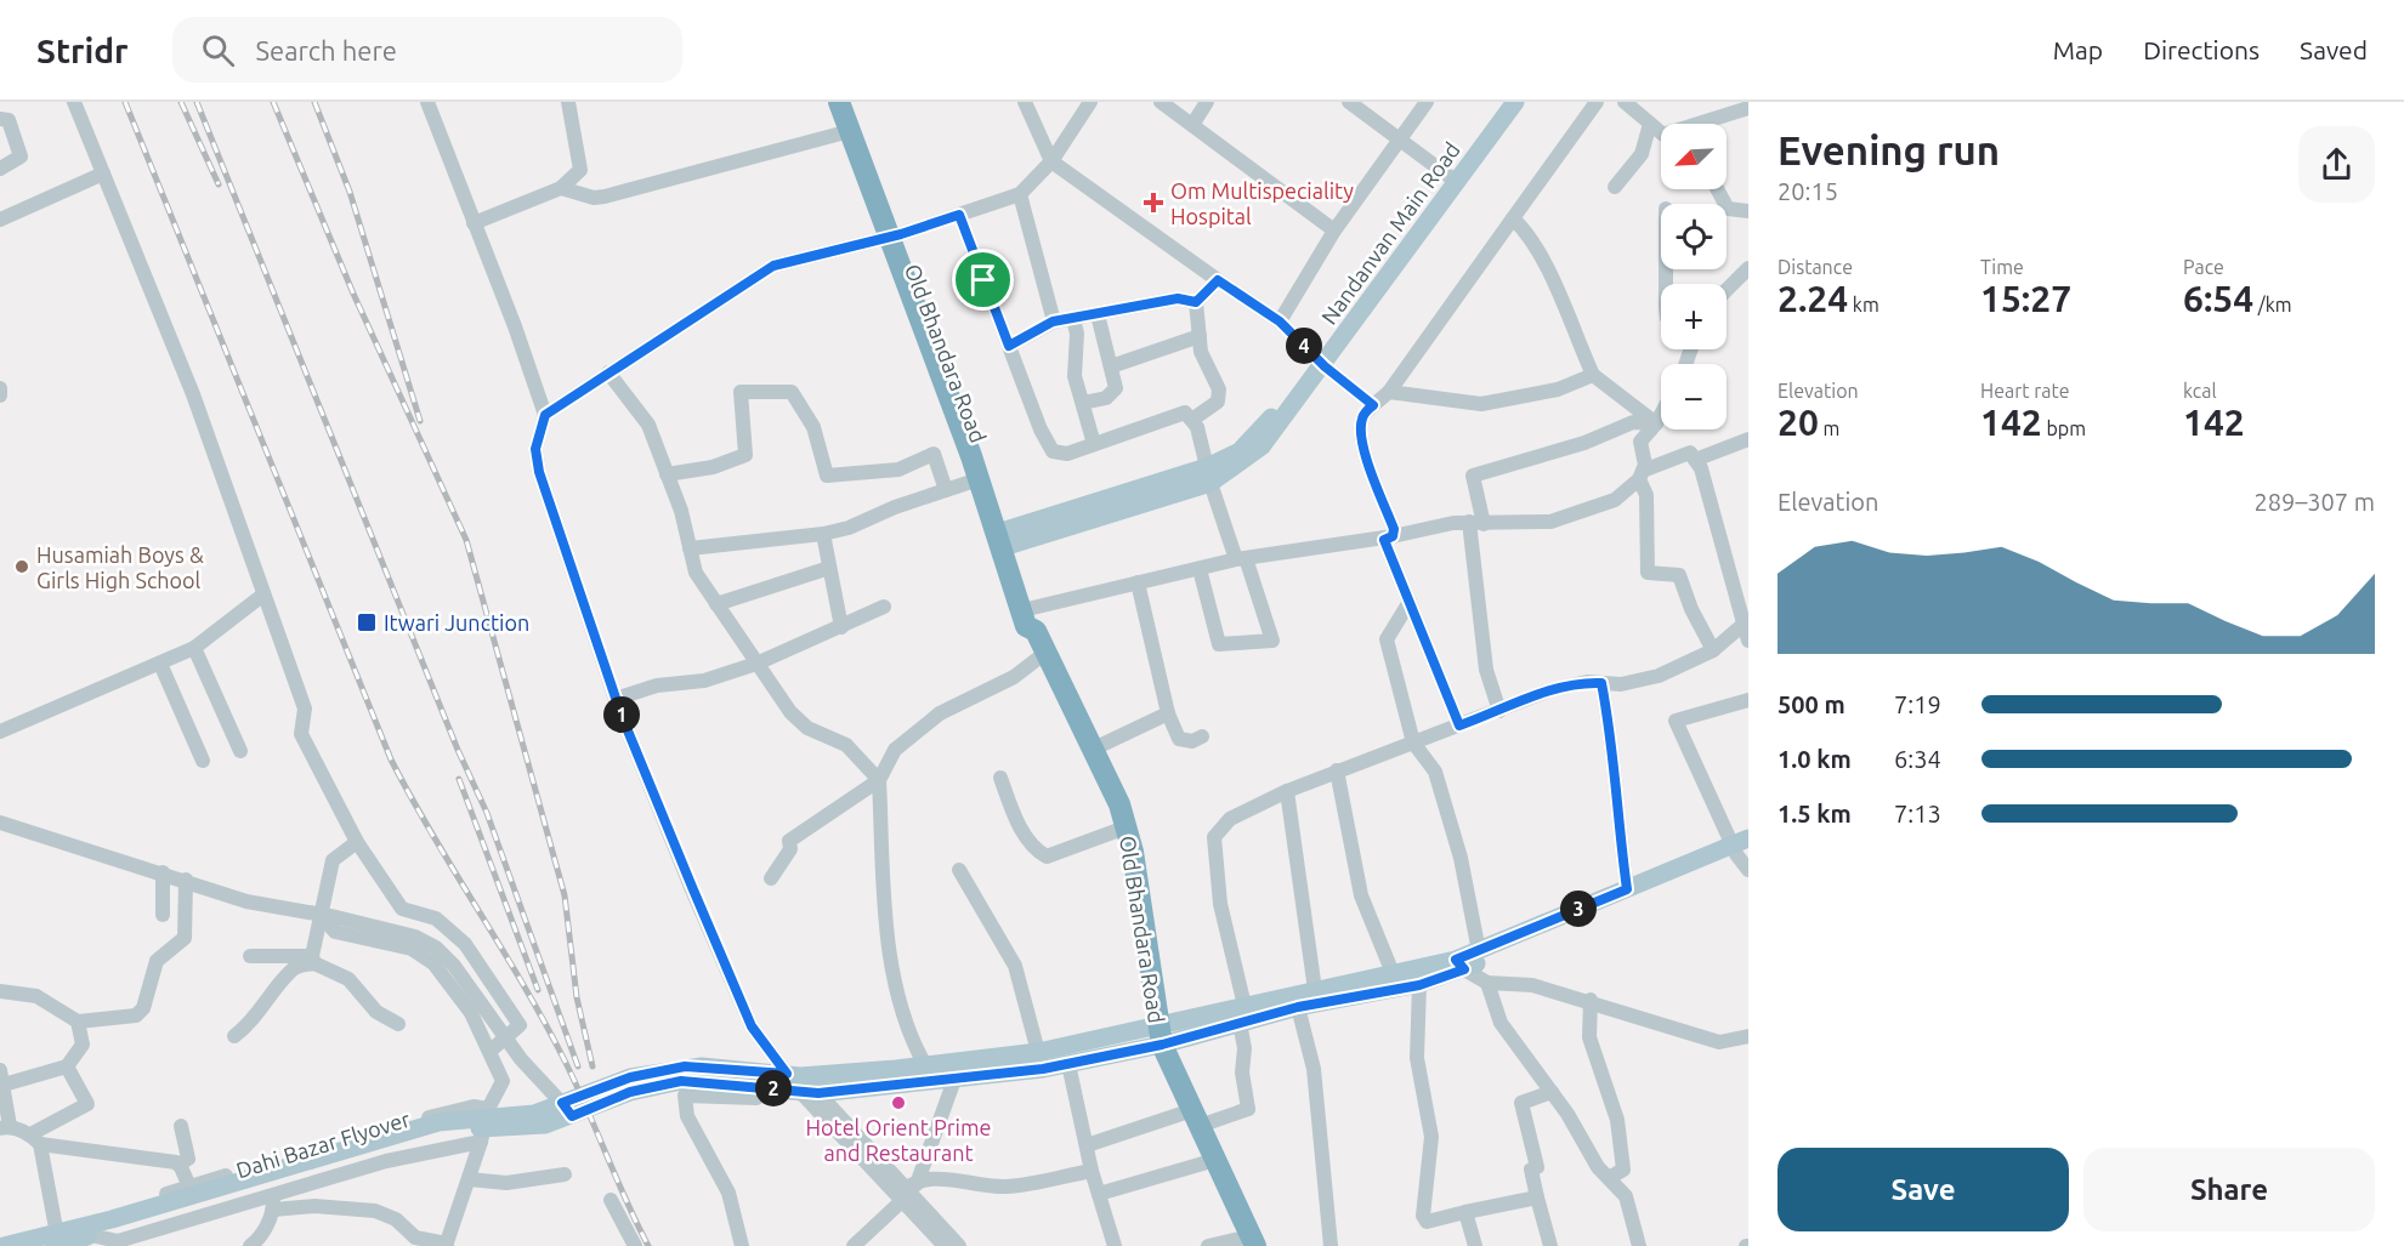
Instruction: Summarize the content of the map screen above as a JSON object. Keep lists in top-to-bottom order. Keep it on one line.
{"streets":{"highway":["Old Bhandara Road"],"main road":["Nandanvan Main Road","Dahi Bazar Flyover"]},"places":{"health":["Om Multispeciality Hospital"],"other":["Husamiah Boys & Girls High School","Hotel Orient Prime and Restaurant"],"transit":["Itwari Junction"]},"north":"bottom left","page":{"header":"Stridr","search":"Search here","nav":["Map","Directions","Saved"],"heading":["Evening run","20:15"],"map_buttons":["+","−"],"stats":[["Distance","2.24 km"],["Time","15:27"],["Pace","6:54 /km"],["Elevation","20 m"],["Heart rate","142 bpm"],["kcal","142"]],"pins":["4","1","3","2"],"chart":["Elevation","289–307 m"],"list":[{"name":"500 m","note":"7:19"},{"name":"1.0 km","note":"6:34"},{"name":"1.5 km","note":"7:13"}],"buttons":["Save","Share"]}}
